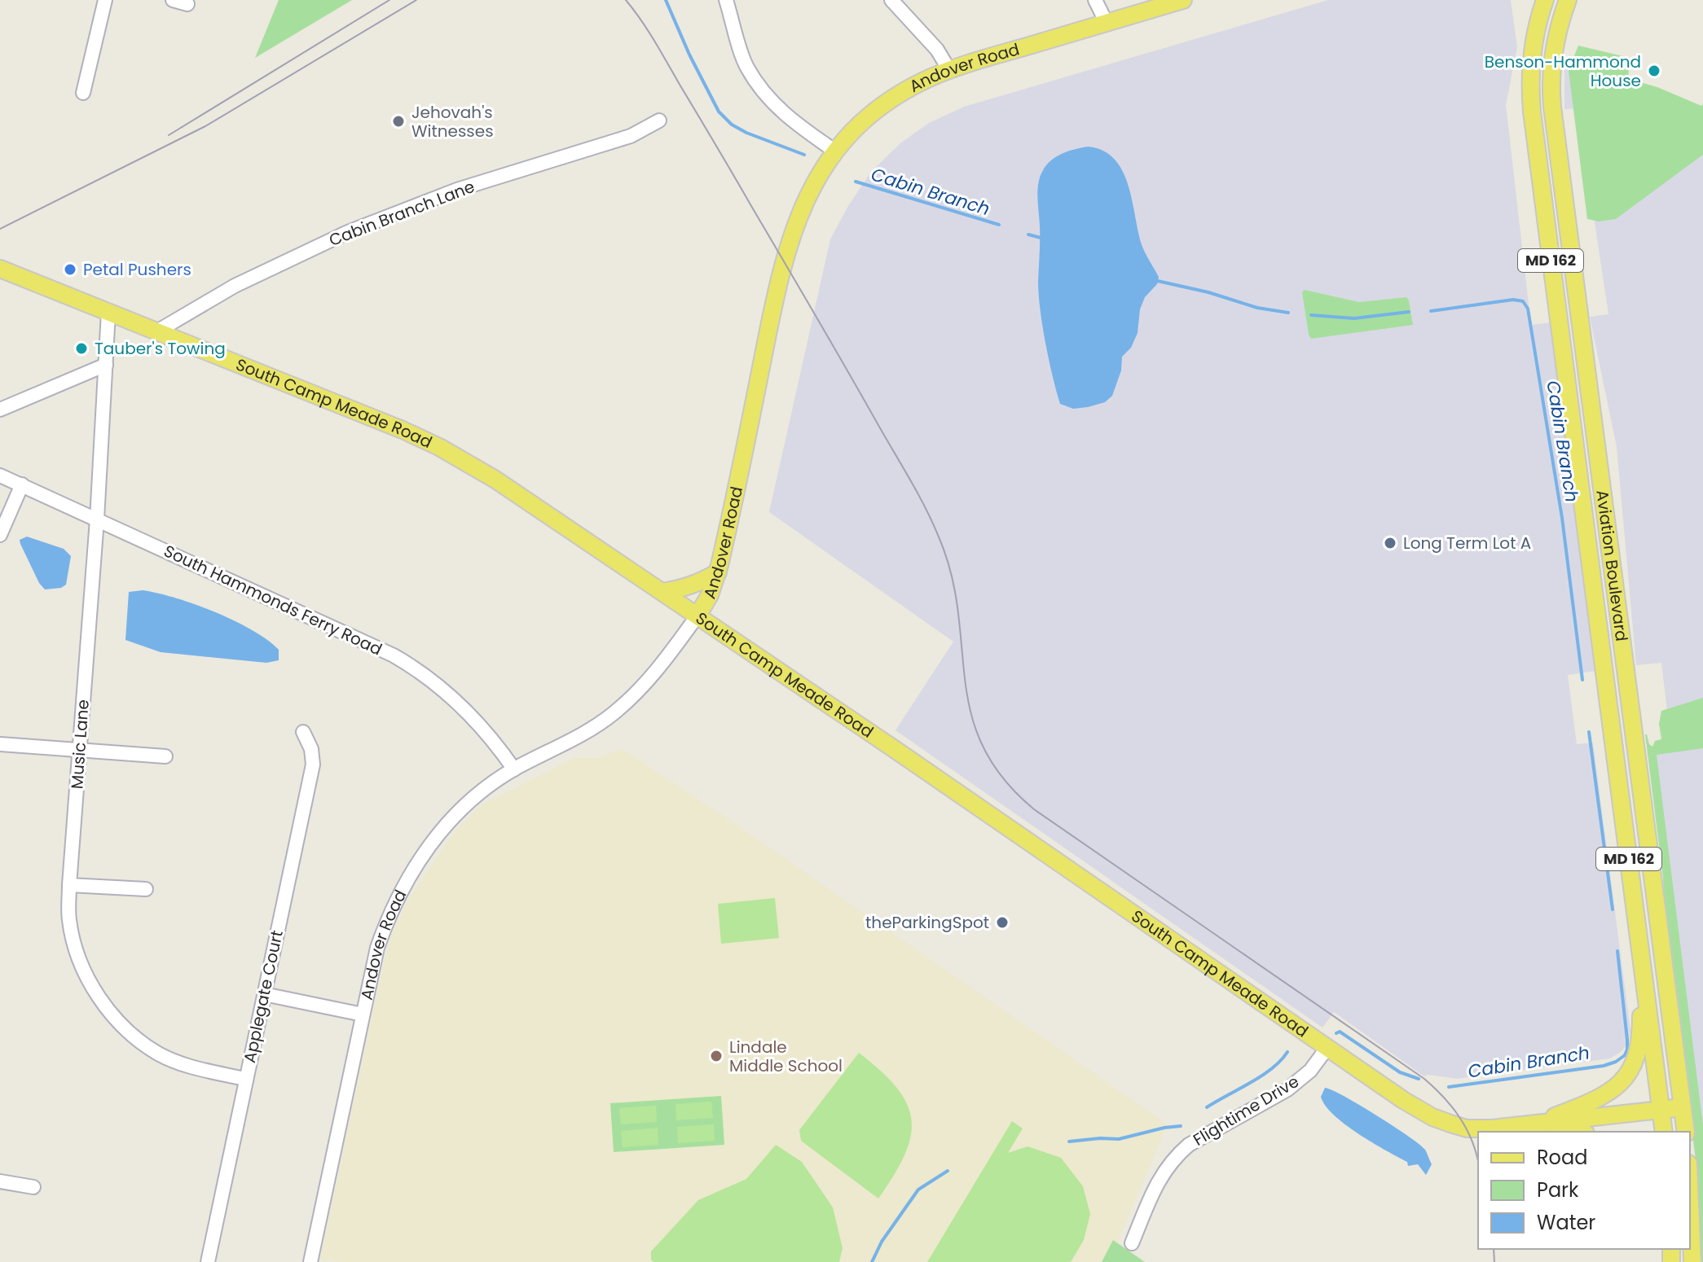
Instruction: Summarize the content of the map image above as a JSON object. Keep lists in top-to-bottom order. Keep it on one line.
{"streets":{"main road":["Andover Road","MD 162","South Camp Meade Road","Aviation Boulevard"],"street":["Cabin Branch Lane","South Hammonds Ferry Road","Music Lane","Applegate Court","Flightime Drive"]},"crossings":[["Andover Road","South Camp Meade Road"],["Andover Road","South Hammonds Ferry Road"],["Cabin Branch Lane","South Camp Meade Road"],["South Camp Meade Road","Music Lane"],["South Camp Meade Road","Flightime Drive"],["South Hammonds Ferry Road","Music Lane"],["Music Lane","Applegate Court"]],"water":["Cabin Branch"],"places":["Benson-Hammond House","Jehovah's Witnesses","Petal Pushers","Tauber's Towing","Long Term Lot A","theParkingSpot","Lindale Middle School"],"legend":["Road","Park","Water"]}
